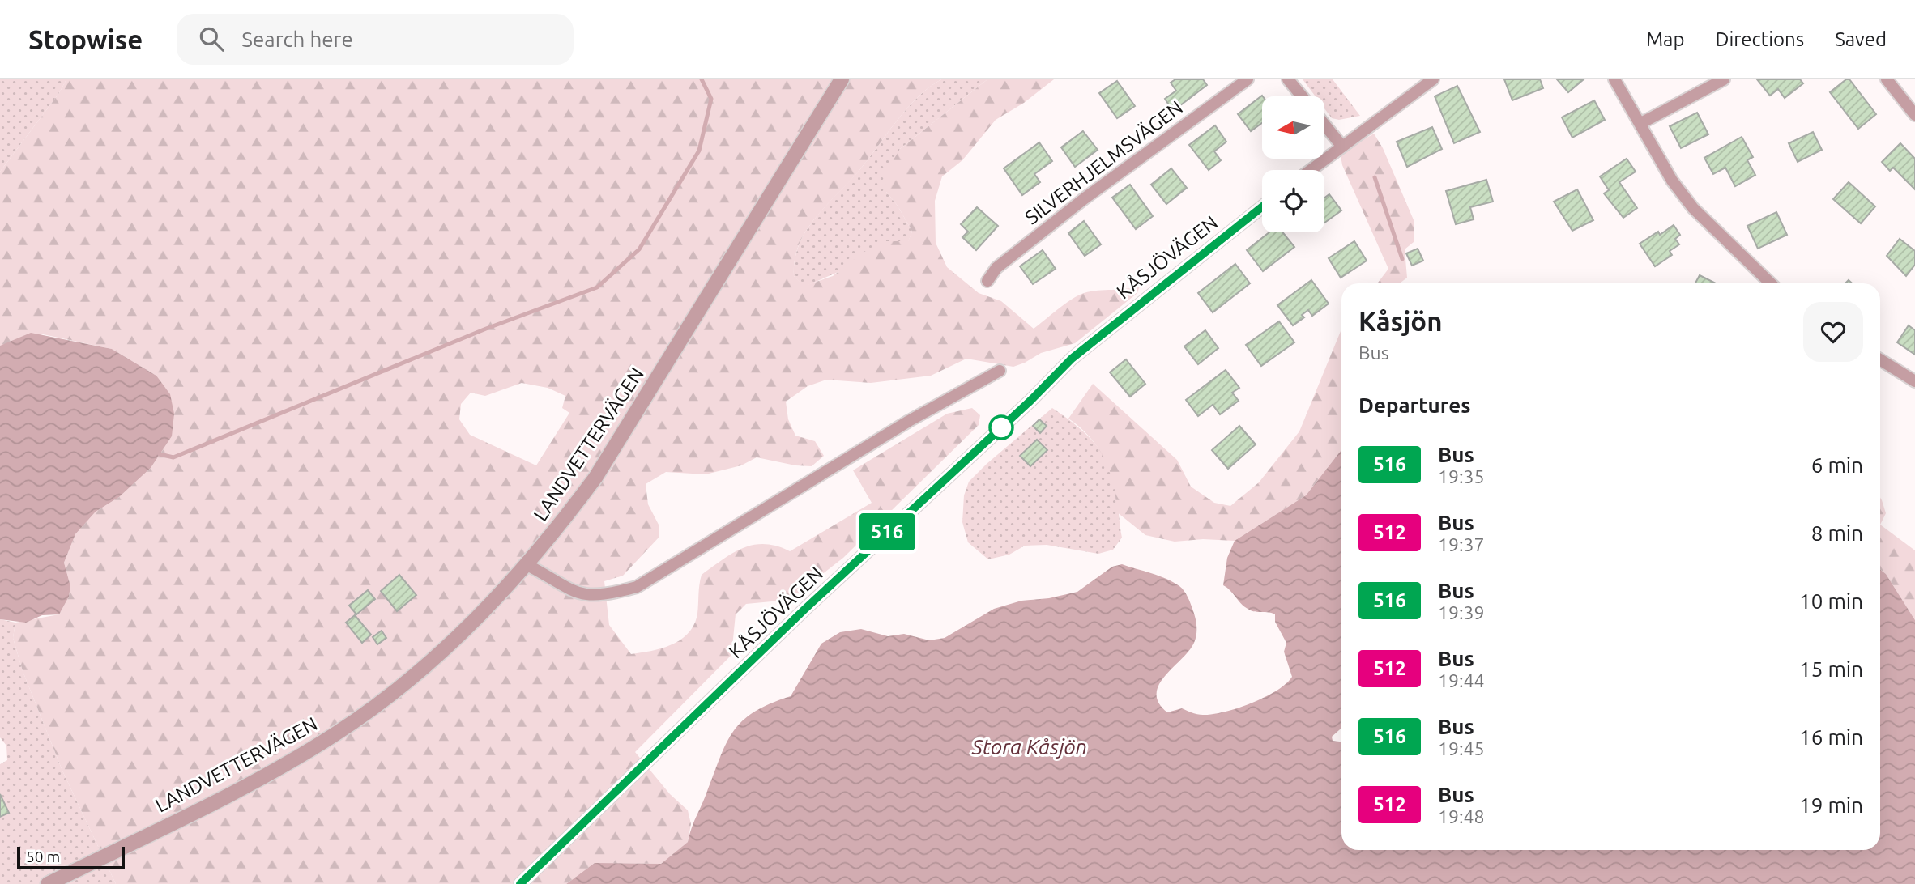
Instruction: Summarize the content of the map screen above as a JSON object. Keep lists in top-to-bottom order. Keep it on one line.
{"streets":{"street":["SILVERHJELMSVÄGEN","KÅSJÖVÄGEN","LANDVETTERVÄGEN"]},"water":["Stora Kåsjön"],"lines":["bus line 516"],"scale_bar":"50 m","north":"left","page":{"header":"Stopwise","search":"Search here","nav":["Map","Directions","Saved"],"on_map":"516","heading":[["Kåsjön","Bus"],"Departures"],"list":[{"mark":"516","name":"Bus","note":"19:35","value":"6 min"},{"mark":"512","name":"Bus","note":"19:37","value":"8 min"},{"mark":"516","name":"Bus","note":"19:39","value":"10 min"},{"mark":"512","name":"Bus","note":"19:44","value":"15 min"},{"mark":"516","name":"Bus","note":"19:45","value":"16 min"},{"mark":"512","name":"Bus","note":"19:48","value":"19 min"}],"scale":"50 m"}}
